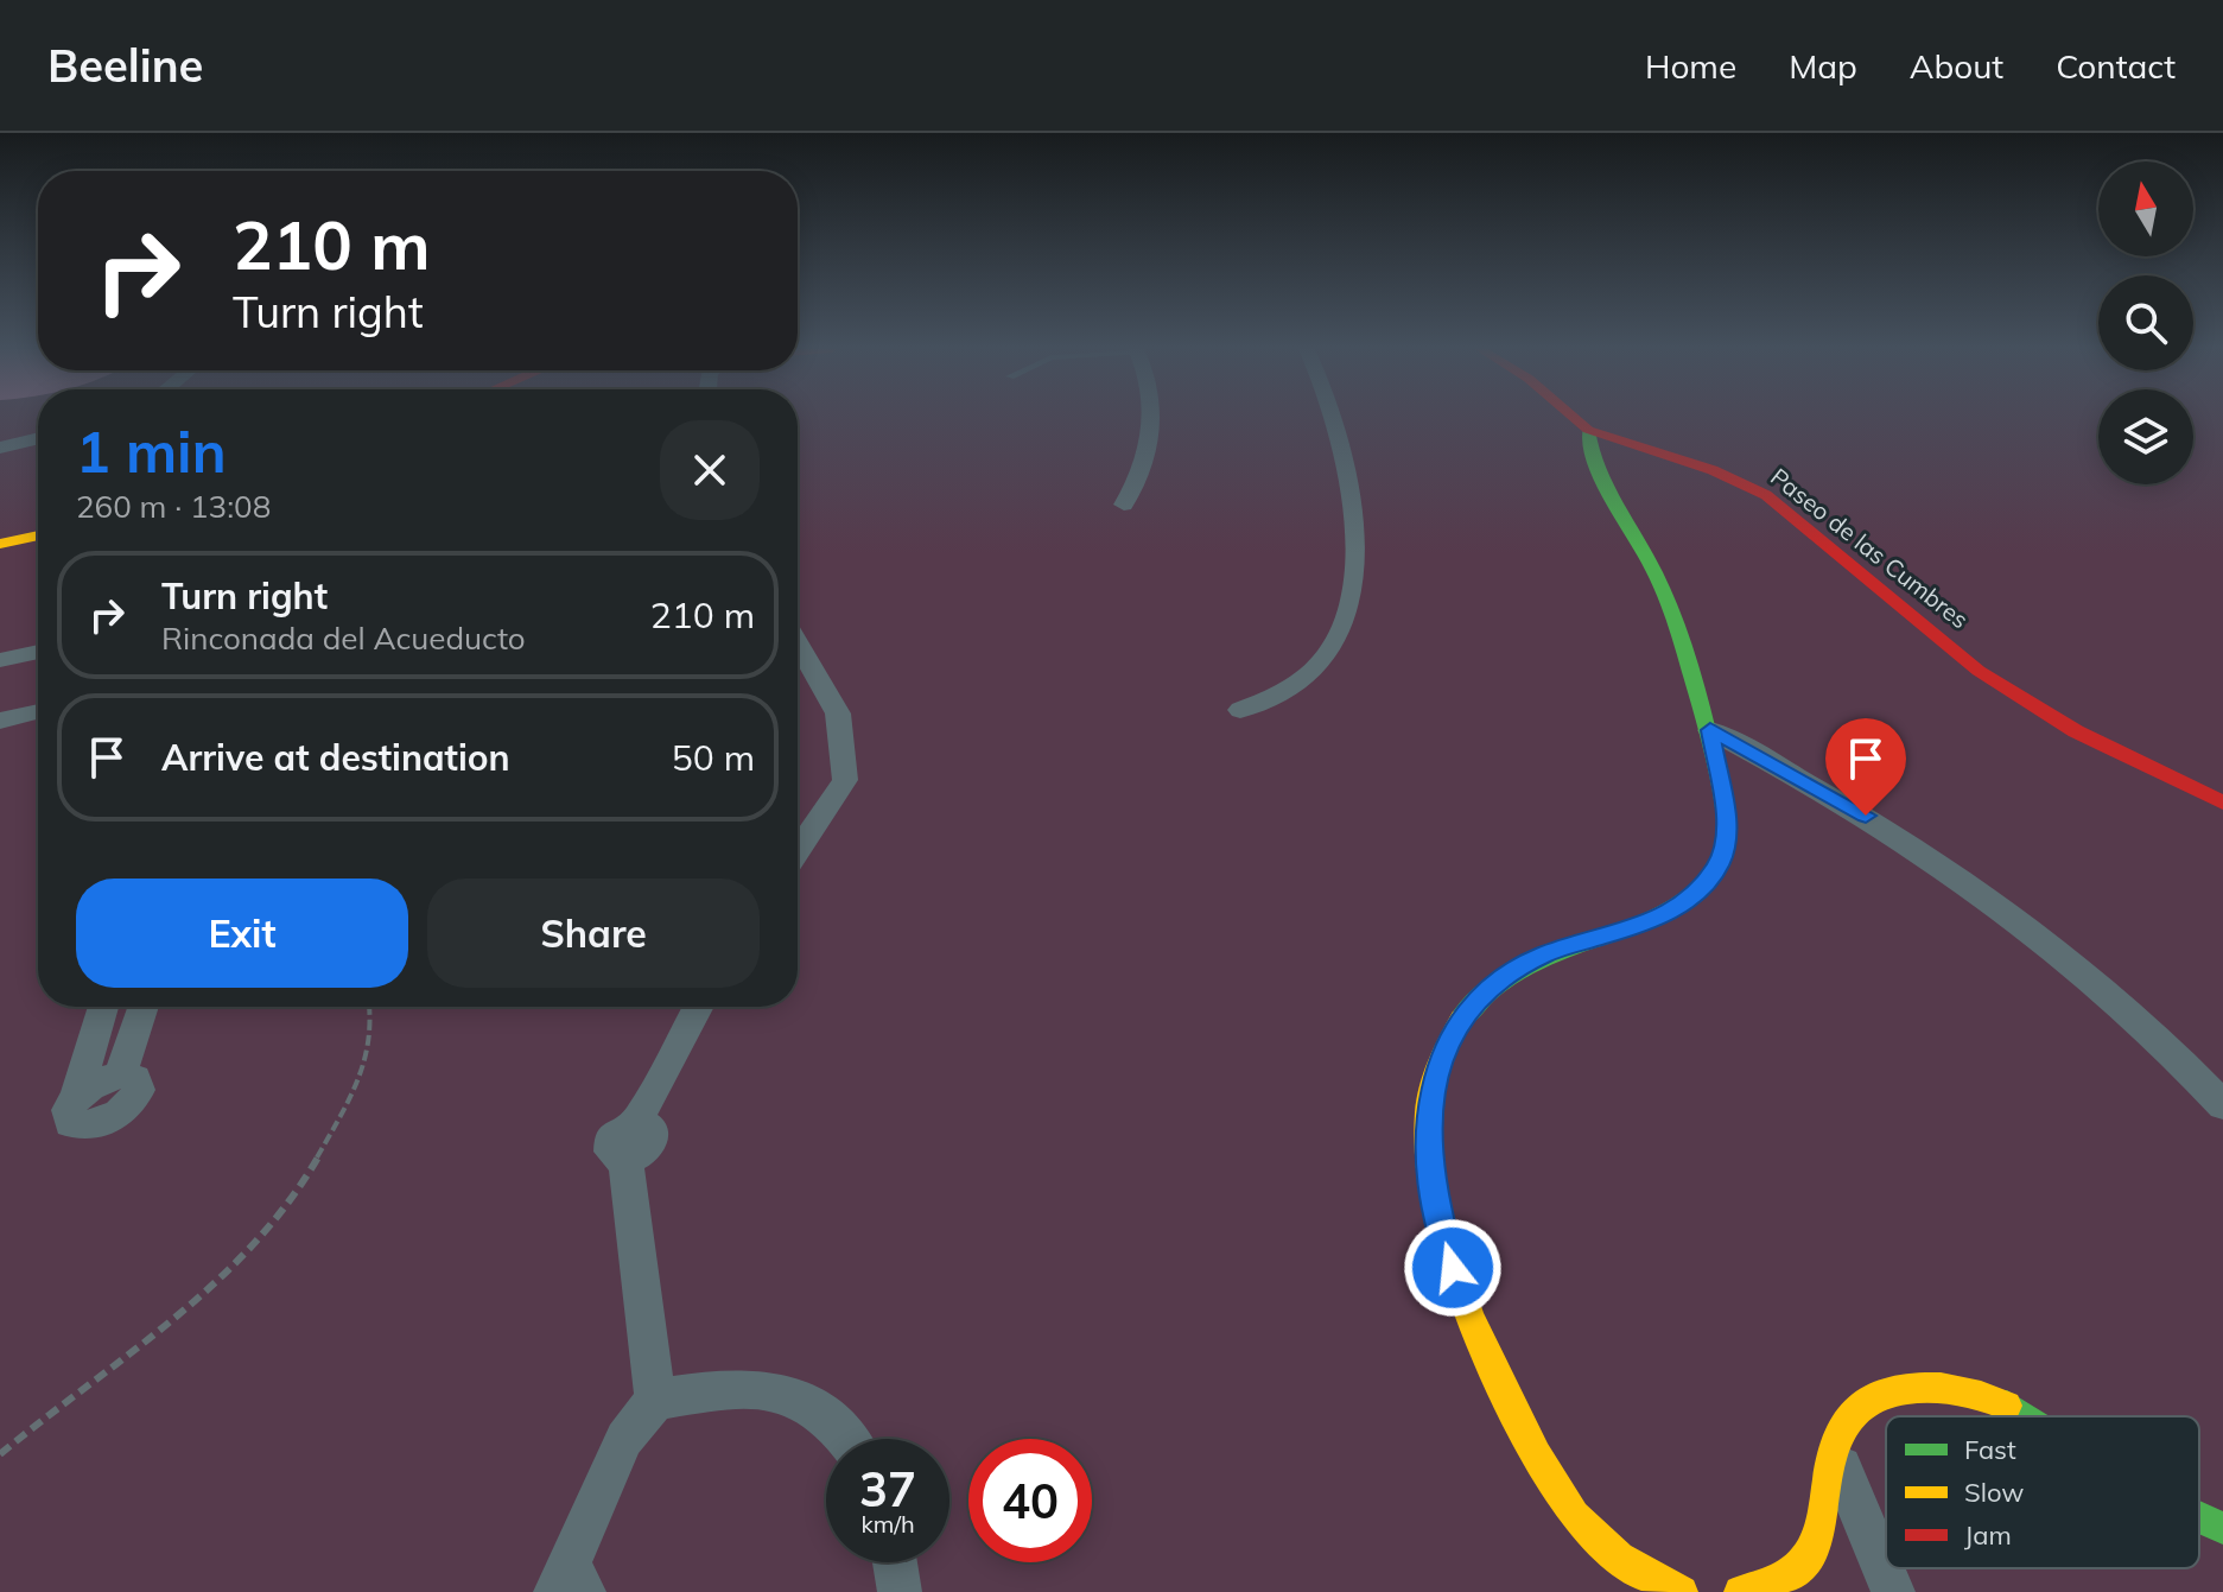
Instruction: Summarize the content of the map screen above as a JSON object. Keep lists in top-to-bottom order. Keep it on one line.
{"streets":{"street":["Paseo de las Cumbres"]},"legend":["Fast","Slow","Jam"],"north":"top","page":{"header":"Beeline","nav":["Home","Map","About","Contact"],"turn":["210 m","Turn right"],"heading":["1 min","260 m · 13:08"],"list":[{"name":"Turn right","note":"Rinconada del Acueducto","value":"210 m"},{"name":"Arrive at destination","value":"50 m"}],"buttons":["Exit","Share"],"speed":"37 km/h","limit":"40"}}
